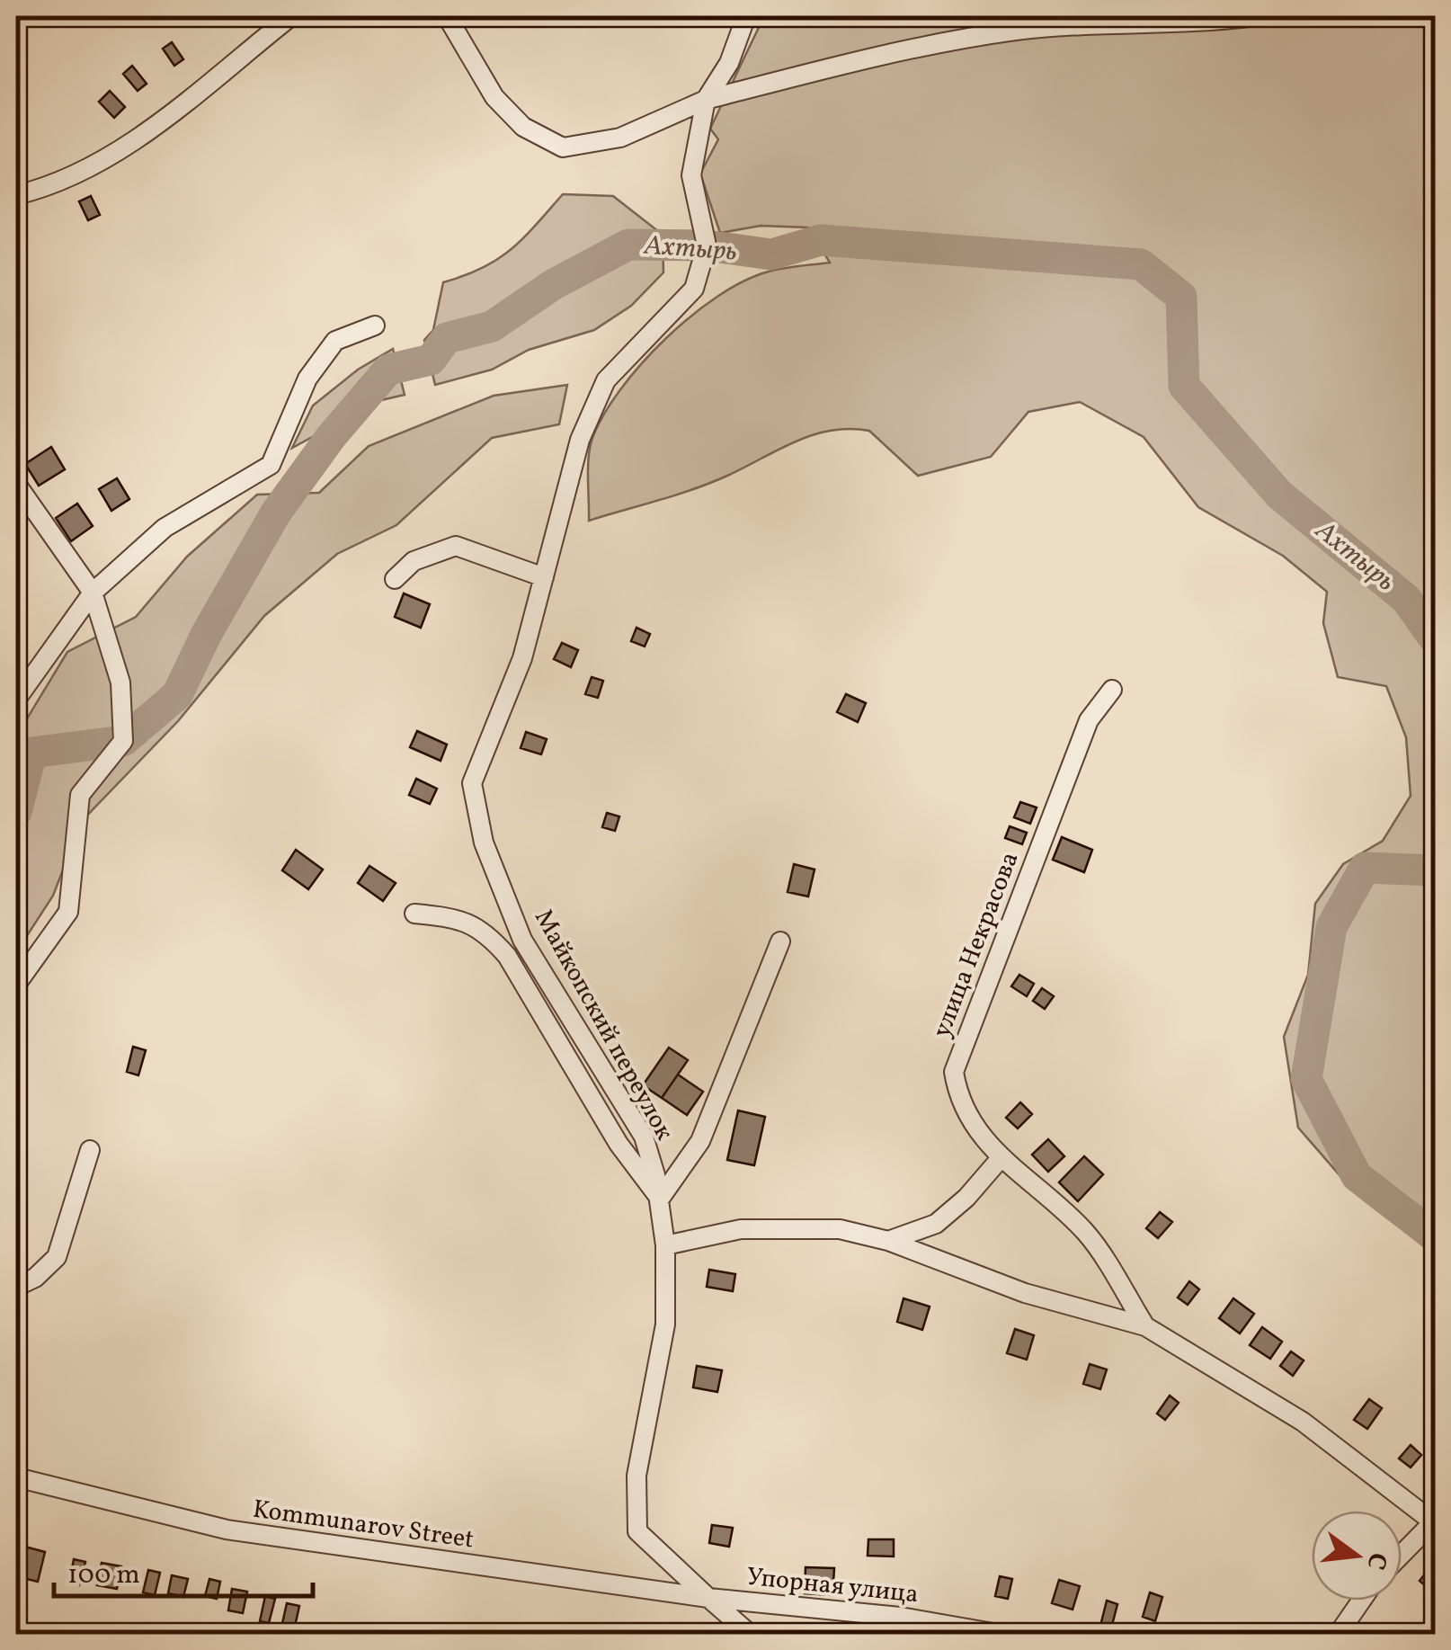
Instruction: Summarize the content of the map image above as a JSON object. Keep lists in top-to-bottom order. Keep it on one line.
{"streets":{"street":["улица Некрасова","Майкопский переулок","Kommunarov Street","Упорная улица"]},"crossings":[["улица Некрасова","Майкопский переулок"],["Kommunarov Street","Упорная улица"]],"water":["Ахтырь"],"scale_bar":"100 m","north":"right"}
